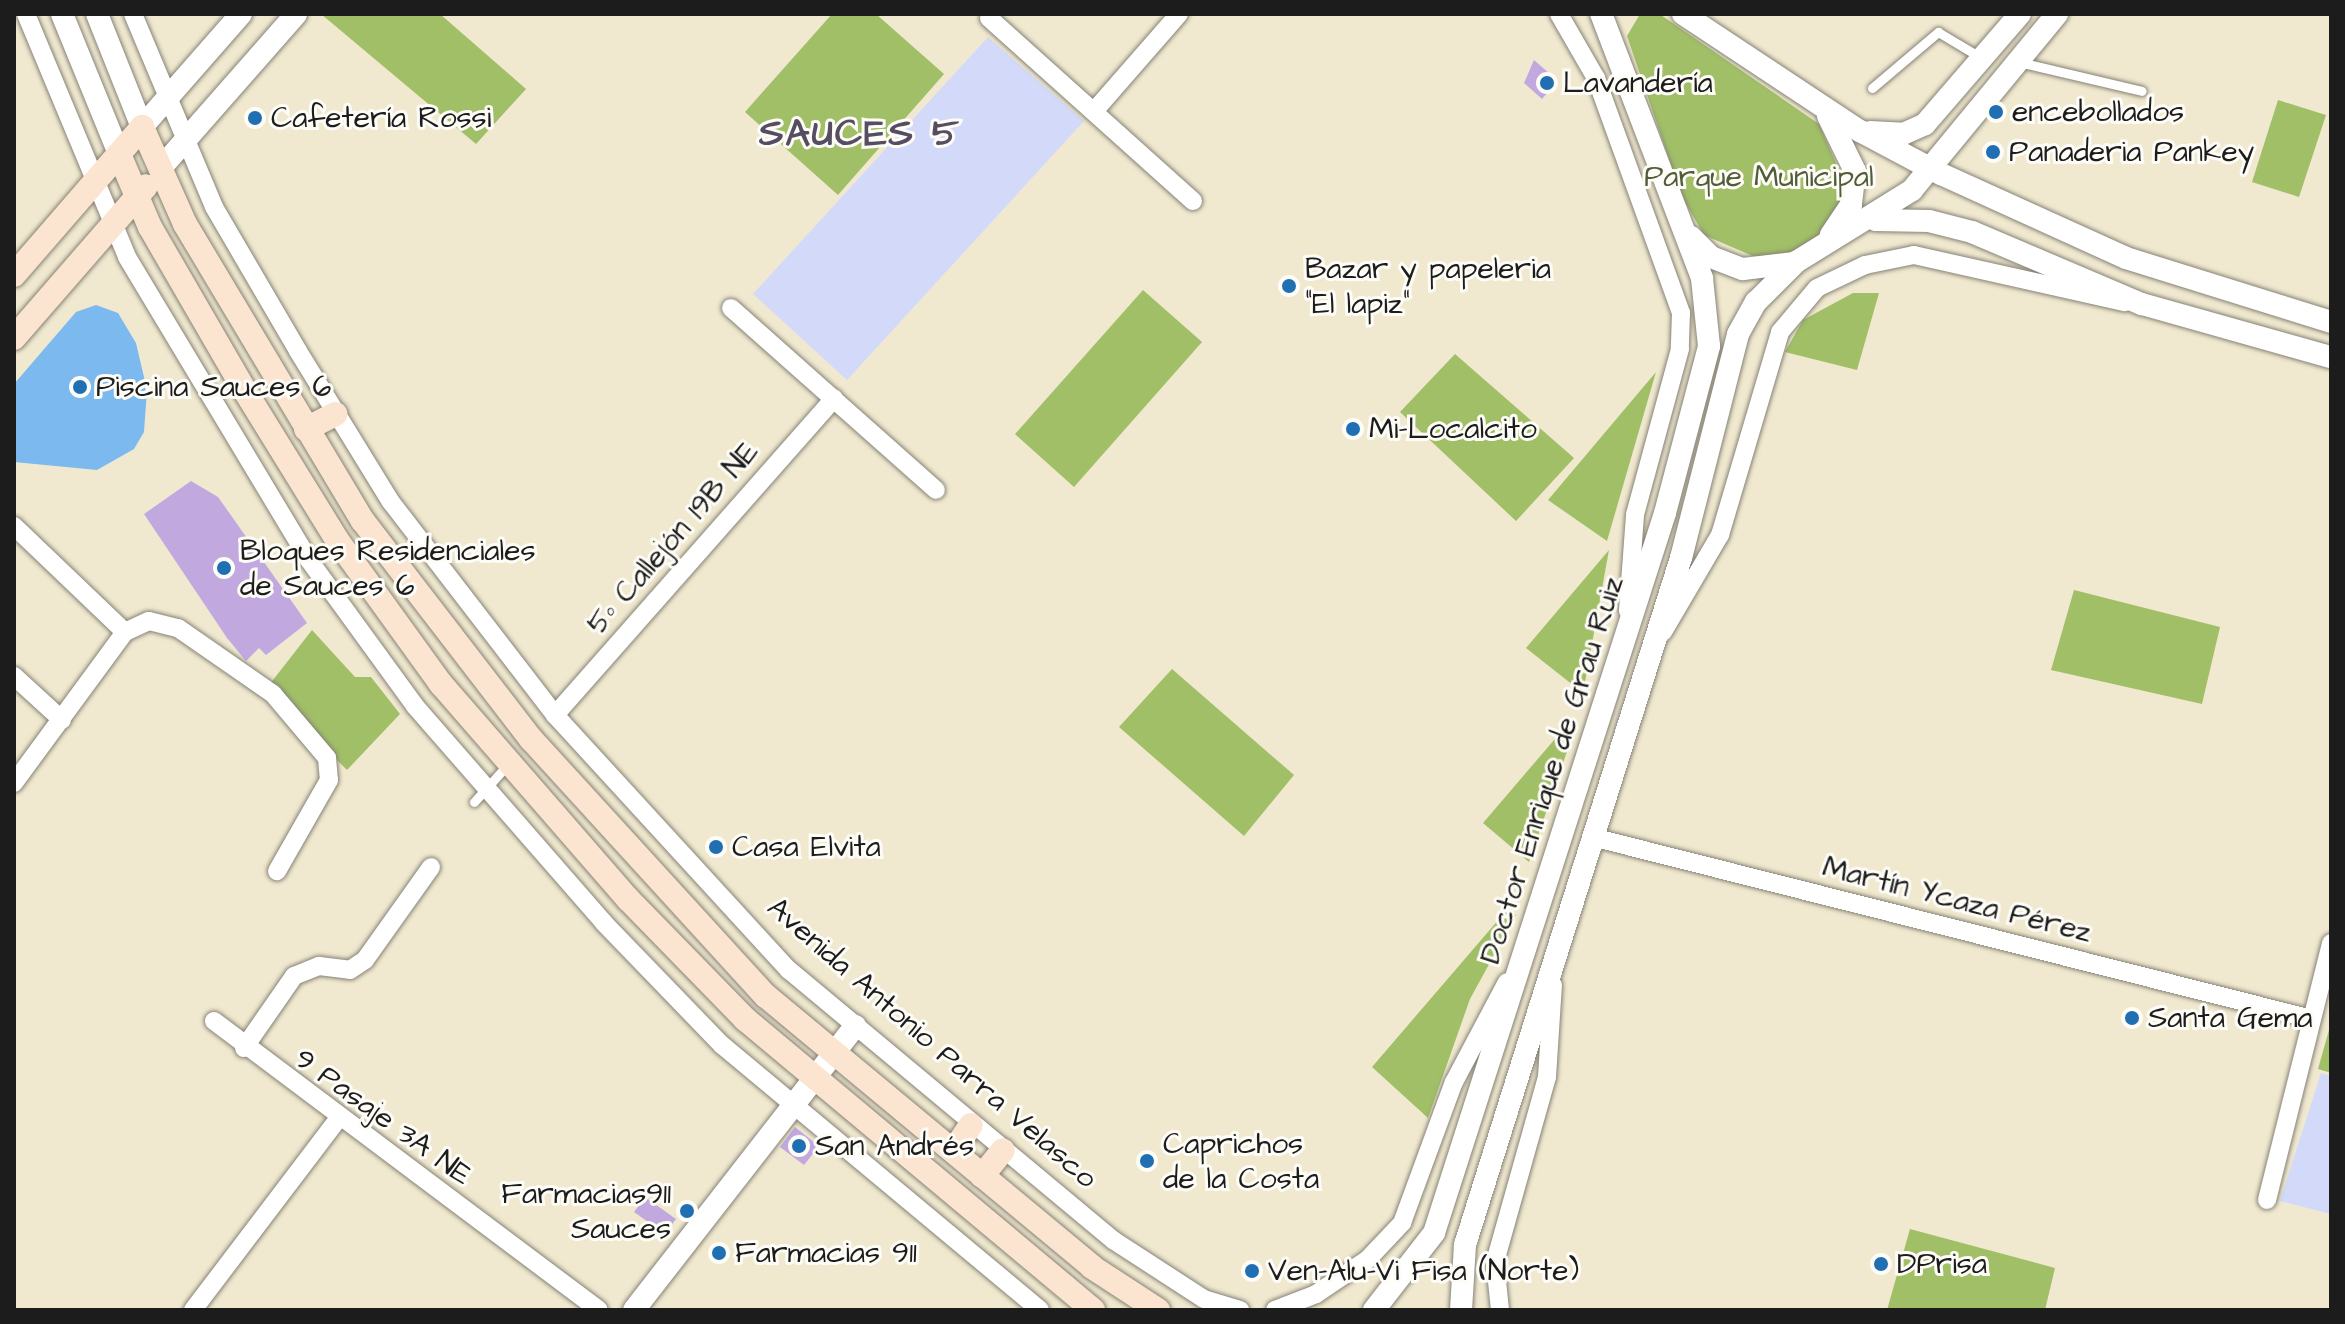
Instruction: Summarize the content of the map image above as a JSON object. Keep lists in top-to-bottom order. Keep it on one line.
{"streets":{"street":["5º Callejón 19B NE","Doctor Enrique de Grau Ruiz","Martín Ycaza Pérez","Avenida Antonio Parra Velasco","9 Pasaje 3A NE"]},"crossings":[["5º Callejón 19B NE","Avenida Antonio Parra Velasco"],["Doctor Enrique de Grau Ruiz","Martín Ycaza Pérez"]],"districts":["SAUCES 5"],"parks":["Parque Municipal"],"places":["Lavandería","encebollados","Cafetería Rossi","Panaderia Pankey","Bazar y papeleria \"El lapiz\"","Piscina Sauces 6","Mi-Localcito","Bloques Residenciales de Sauces 6","Casa Elvita","Santa Gema","San Andrés","Caprichos de la Costa","Farmacias911 Sauces","Farmacias 911","DPrisa","Ven-Alu-Vi Fisa (Norte)"]}
